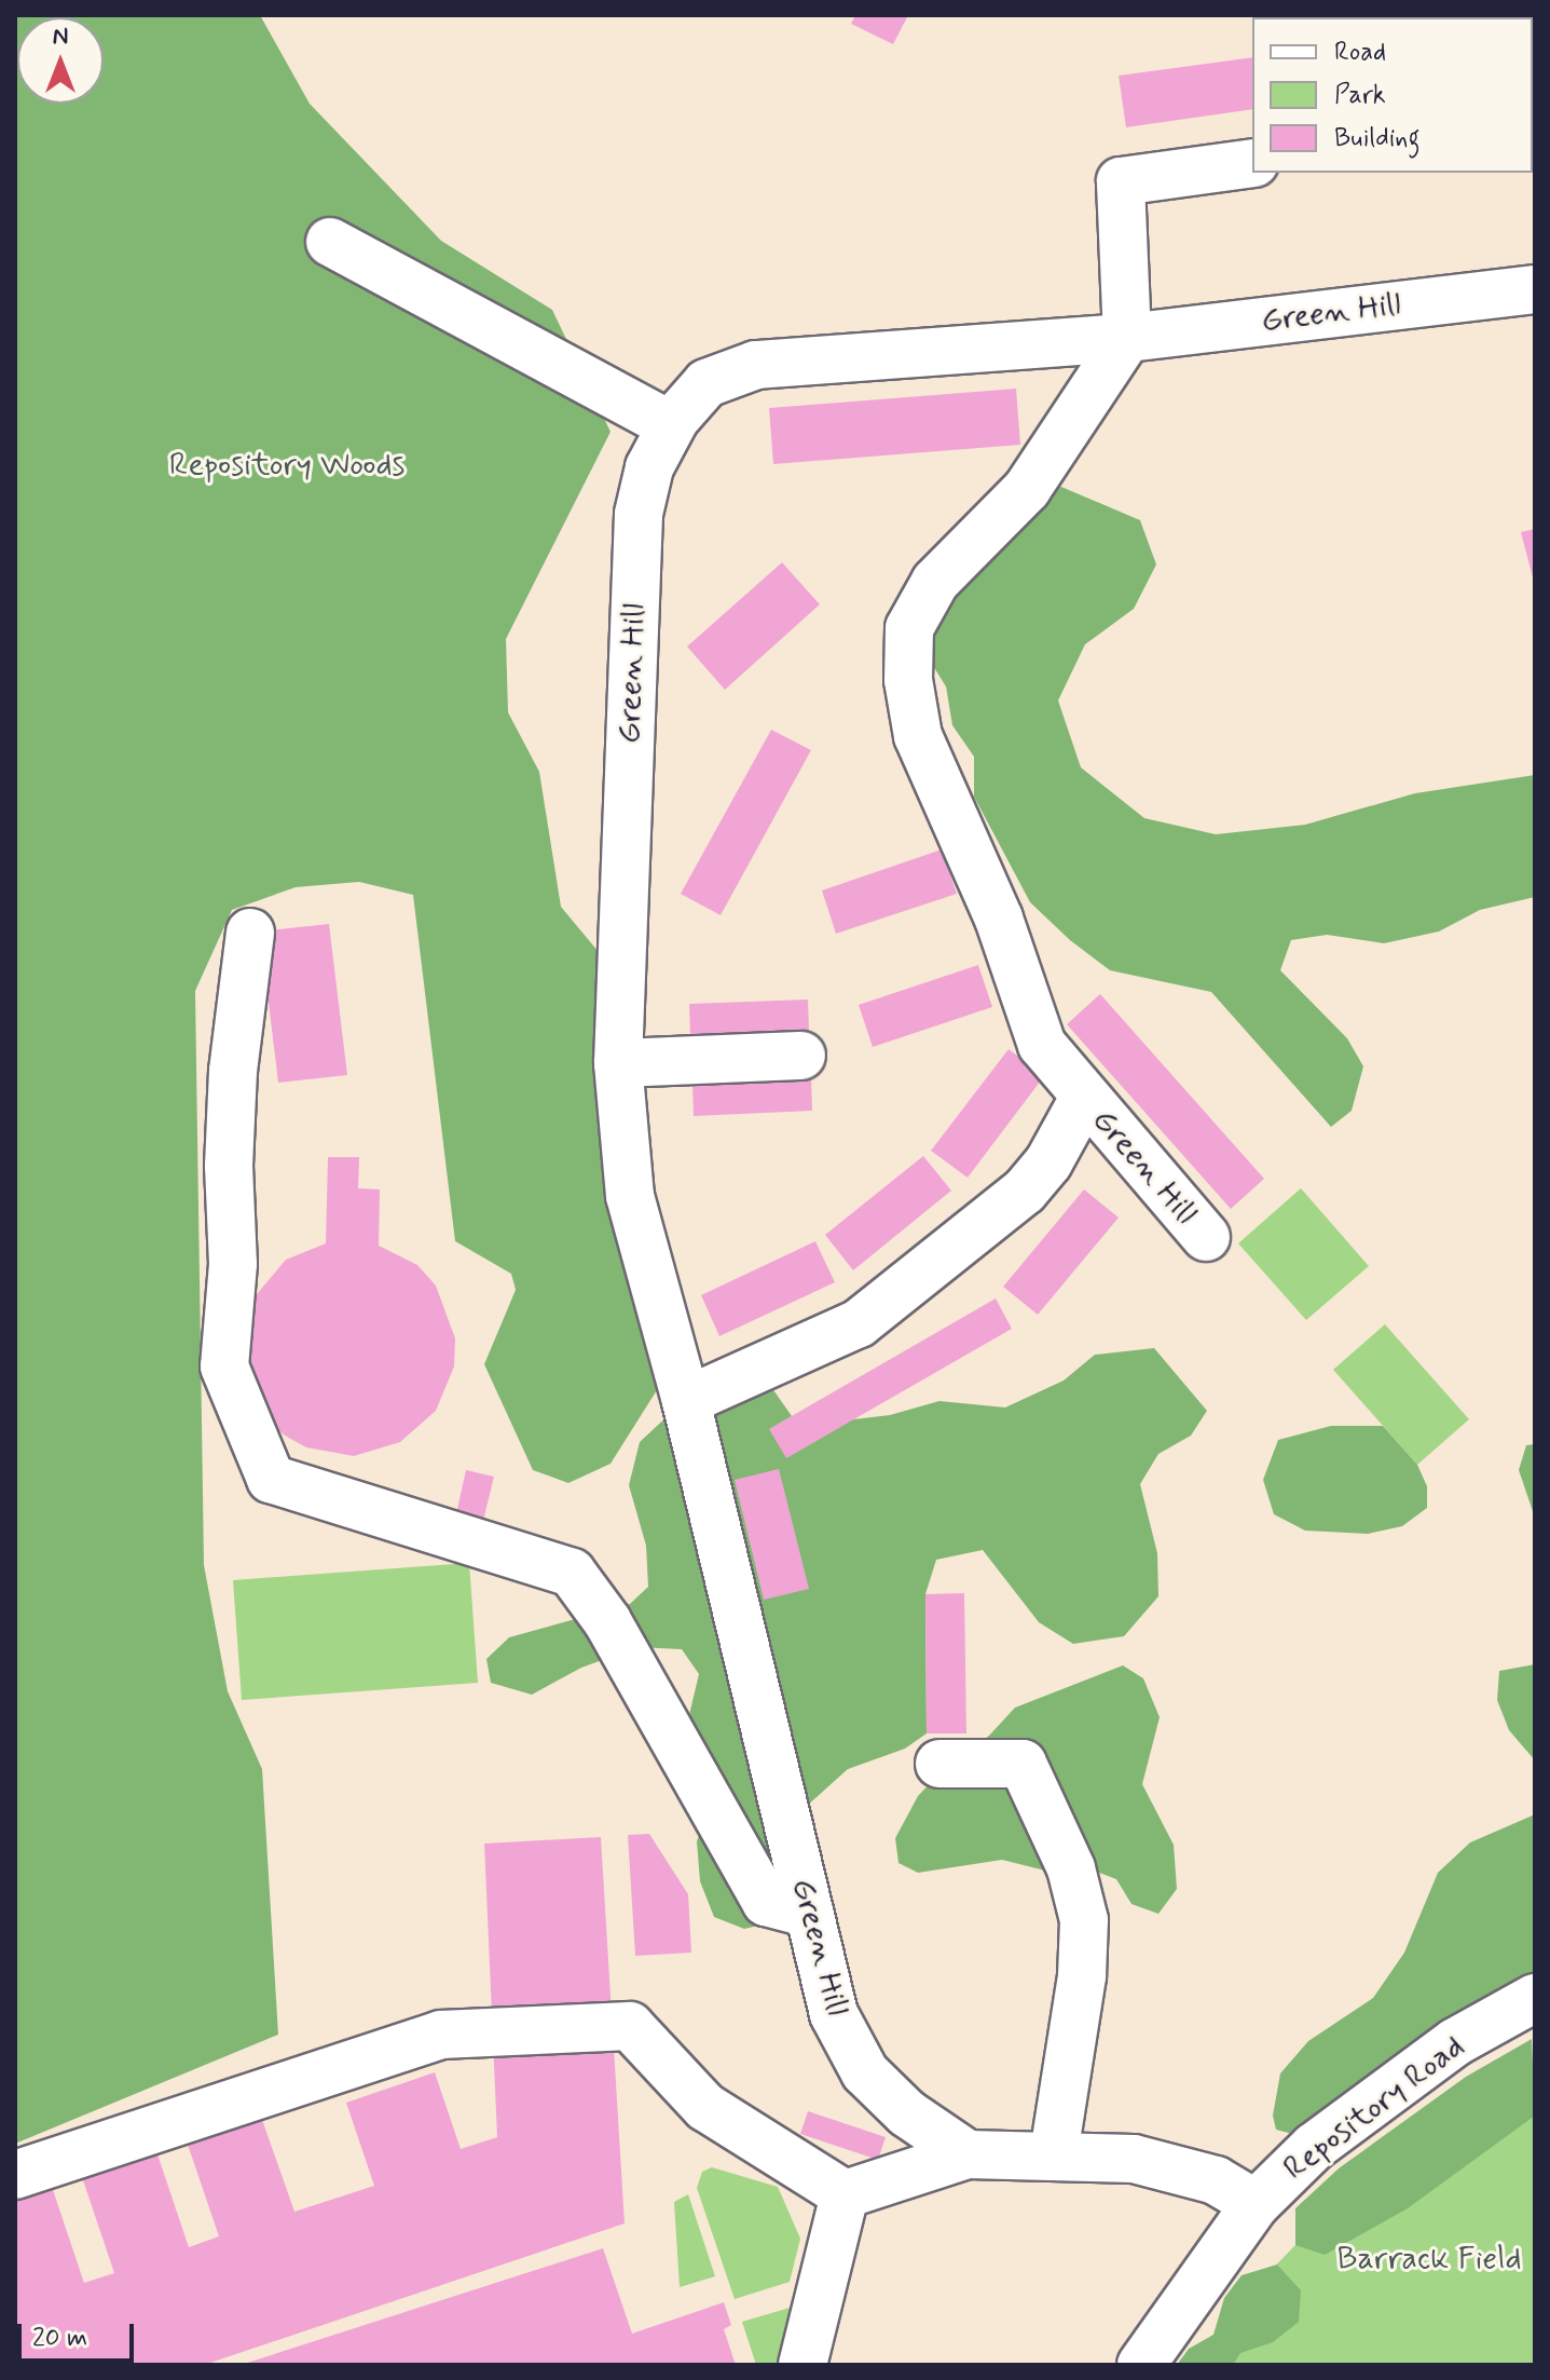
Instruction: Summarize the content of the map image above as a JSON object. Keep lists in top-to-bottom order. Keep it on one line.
{"streets":{"street":["Green Hill","Repository Road"]},"parks":["Repository Woods","Barrack Field"],"legend":["Road","Park","Building"],"scale_bar":"20 m","north":"top"}
